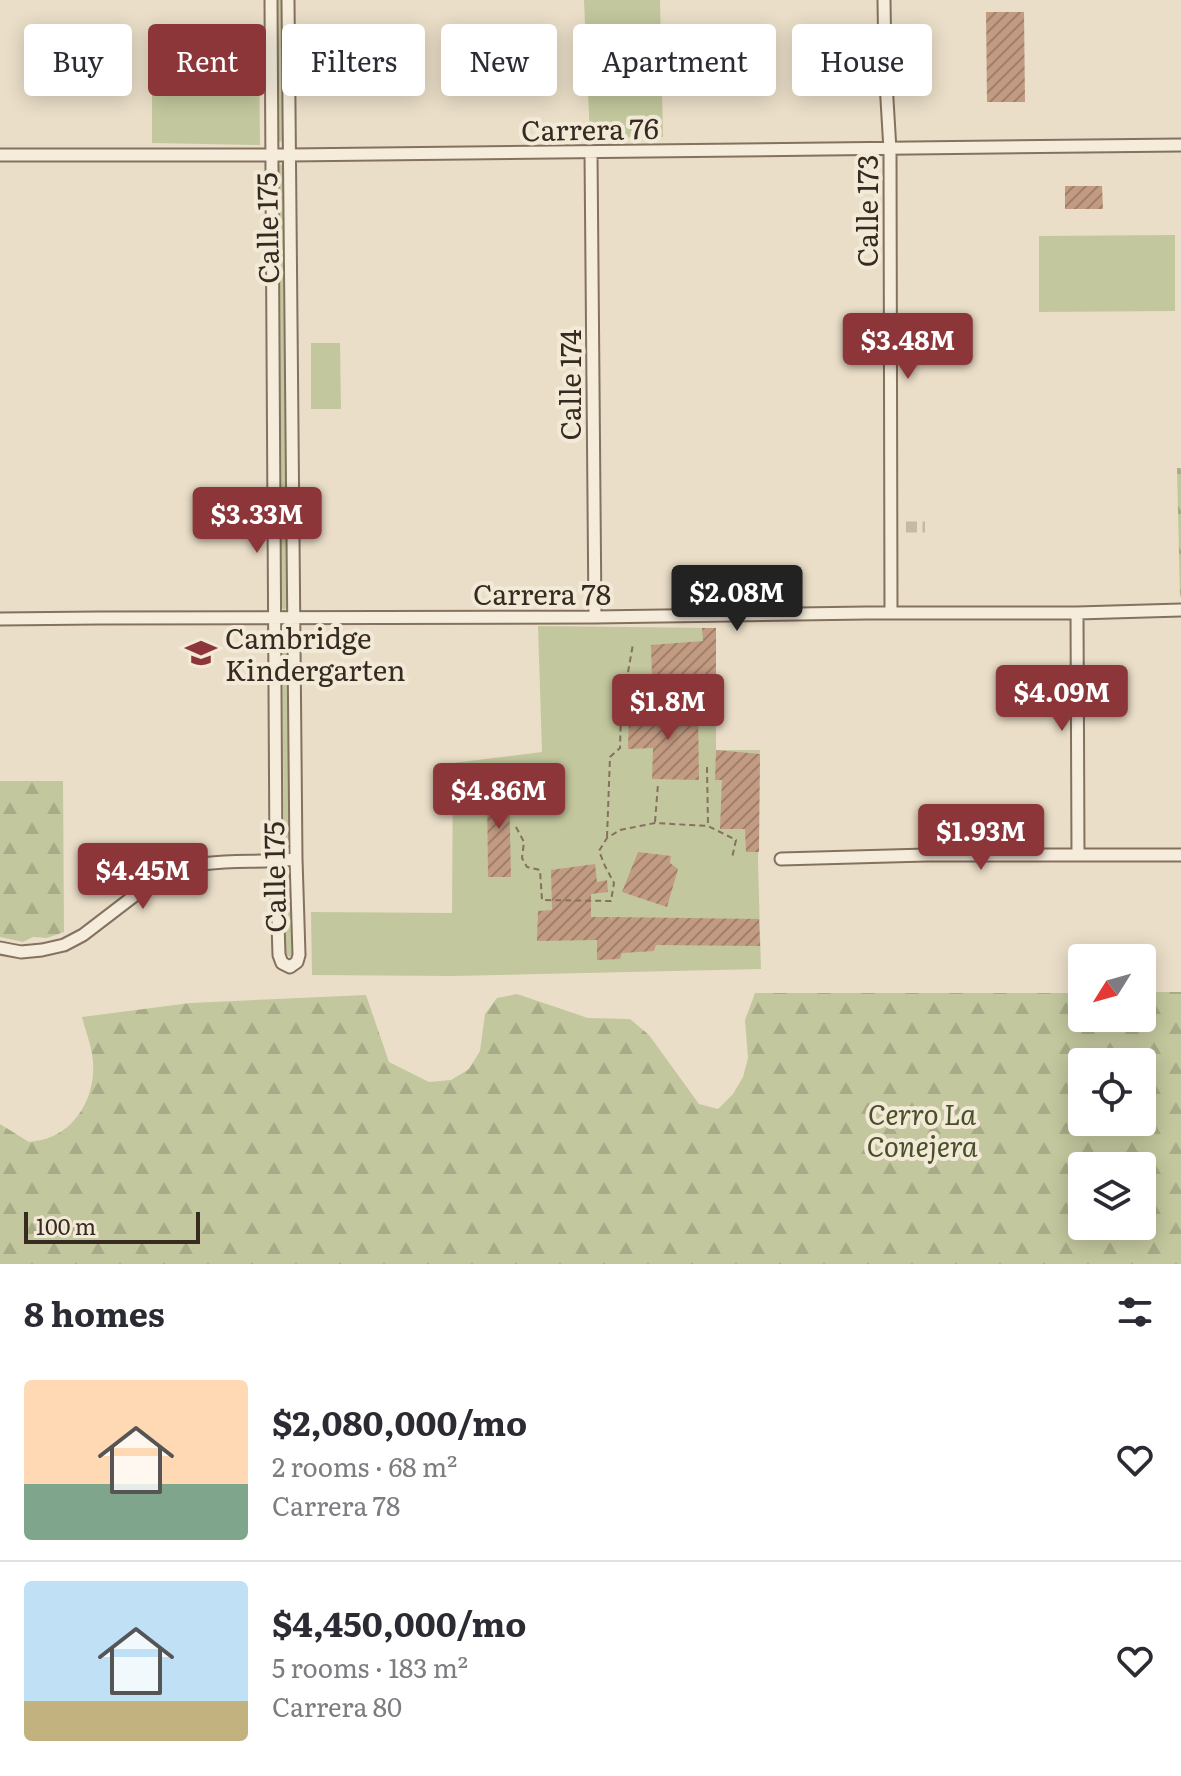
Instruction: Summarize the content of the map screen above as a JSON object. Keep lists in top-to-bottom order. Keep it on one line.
{"streets":{"street":["Carrera 76","Calle 173","Calle 175","Calle 174","Carrera 78"]},"crossings":[["Carrera 76","Calle 173"],["Carrera 76","Calle 175"],["Carrera 76","Calle 174"],["Calle 173","Carrera 78"],["Calle 175","Carrera 78"],["Calle 174","Carrera 78"]],"parks":["Cerro La Conejera"],"places":{"school or university":["Cambridge Kindergarten"]},"scale_bar":"100 m","north":"bottom left","page":{"chip":["Buy","Rent","Filters","New","Apartment","House"],"price":["$3.48M","$3.33M","$2.08M","$4.09M","$1.8M","$4.86M","$1.93M","$4.45M"],"scale":"100 m","heading":"8 homes","list":[{"name":"$2,080,000/mo","note":"2 rooms · 68 m² · Carrera 78"},{"name":"$4,450,000/mo","note":"5 rooms · 183 m² · Carrera 80"}]}}
